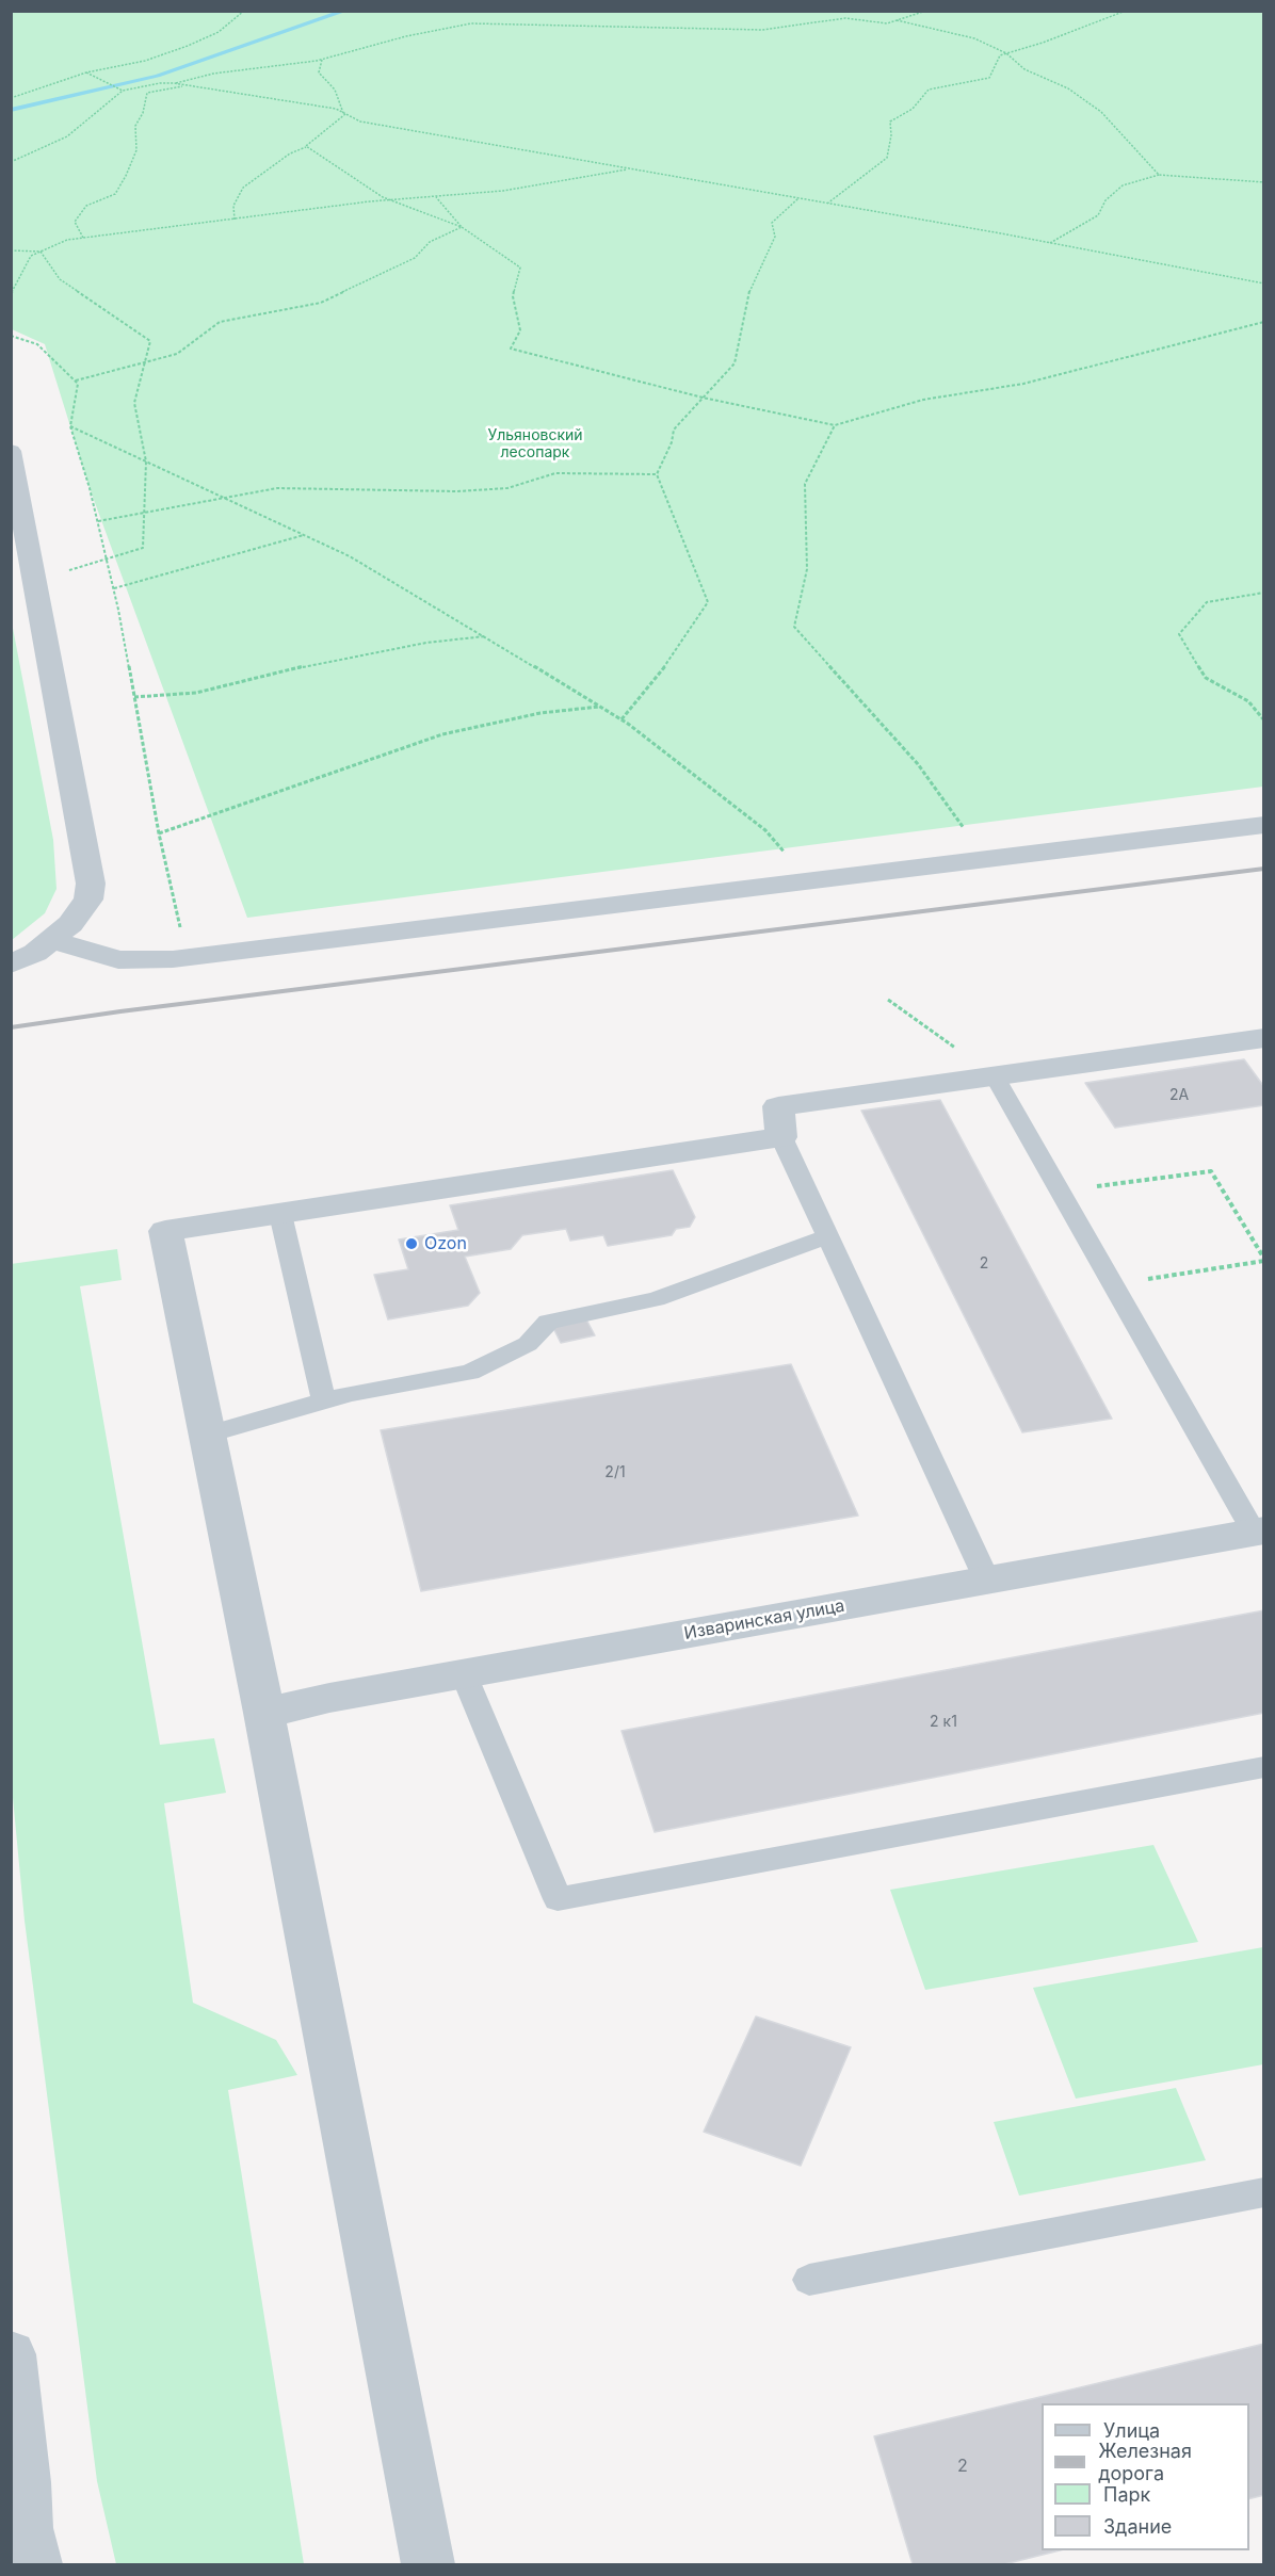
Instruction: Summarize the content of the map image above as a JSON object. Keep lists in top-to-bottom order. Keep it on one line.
{"streets":{"street":["Изваринская улица"]},"parks":["Ульяновский лесопарк"],"places":["Ozon"],"house_numbers":["2А","2","2/1","2 к1","2"],"legend":["Улица","Железная дорога","Парк","Здание"]}
